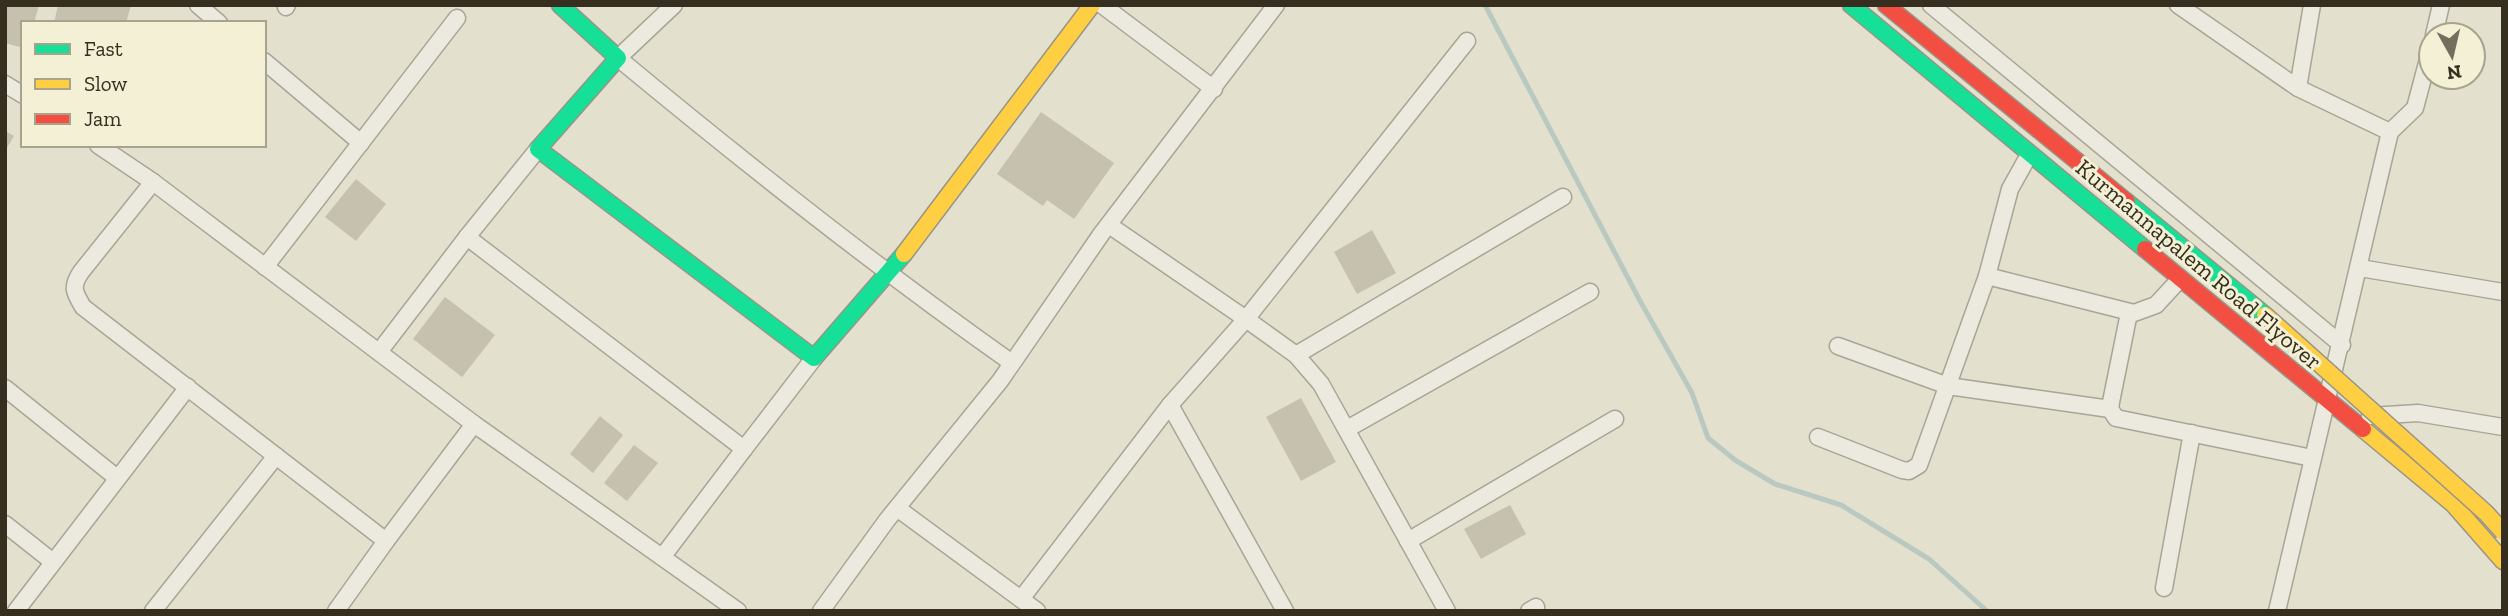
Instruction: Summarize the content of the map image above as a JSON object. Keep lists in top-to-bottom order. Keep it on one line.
{"streets":{"street":["Kurmannapalem Road Flyover"]},"legend":["Fast","Slow","Jam"],"north":"bottom"}
